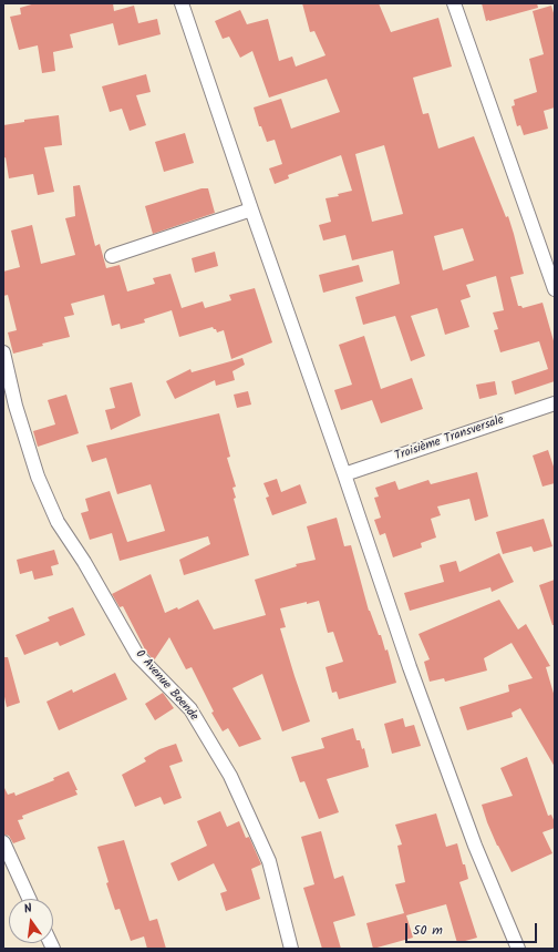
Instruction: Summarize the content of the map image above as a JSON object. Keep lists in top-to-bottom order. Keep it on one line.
{"streets":{"street":["Troisième Transversale","0 Avenue Boende"]},"scale_bar":"50 m","north":"top"}
